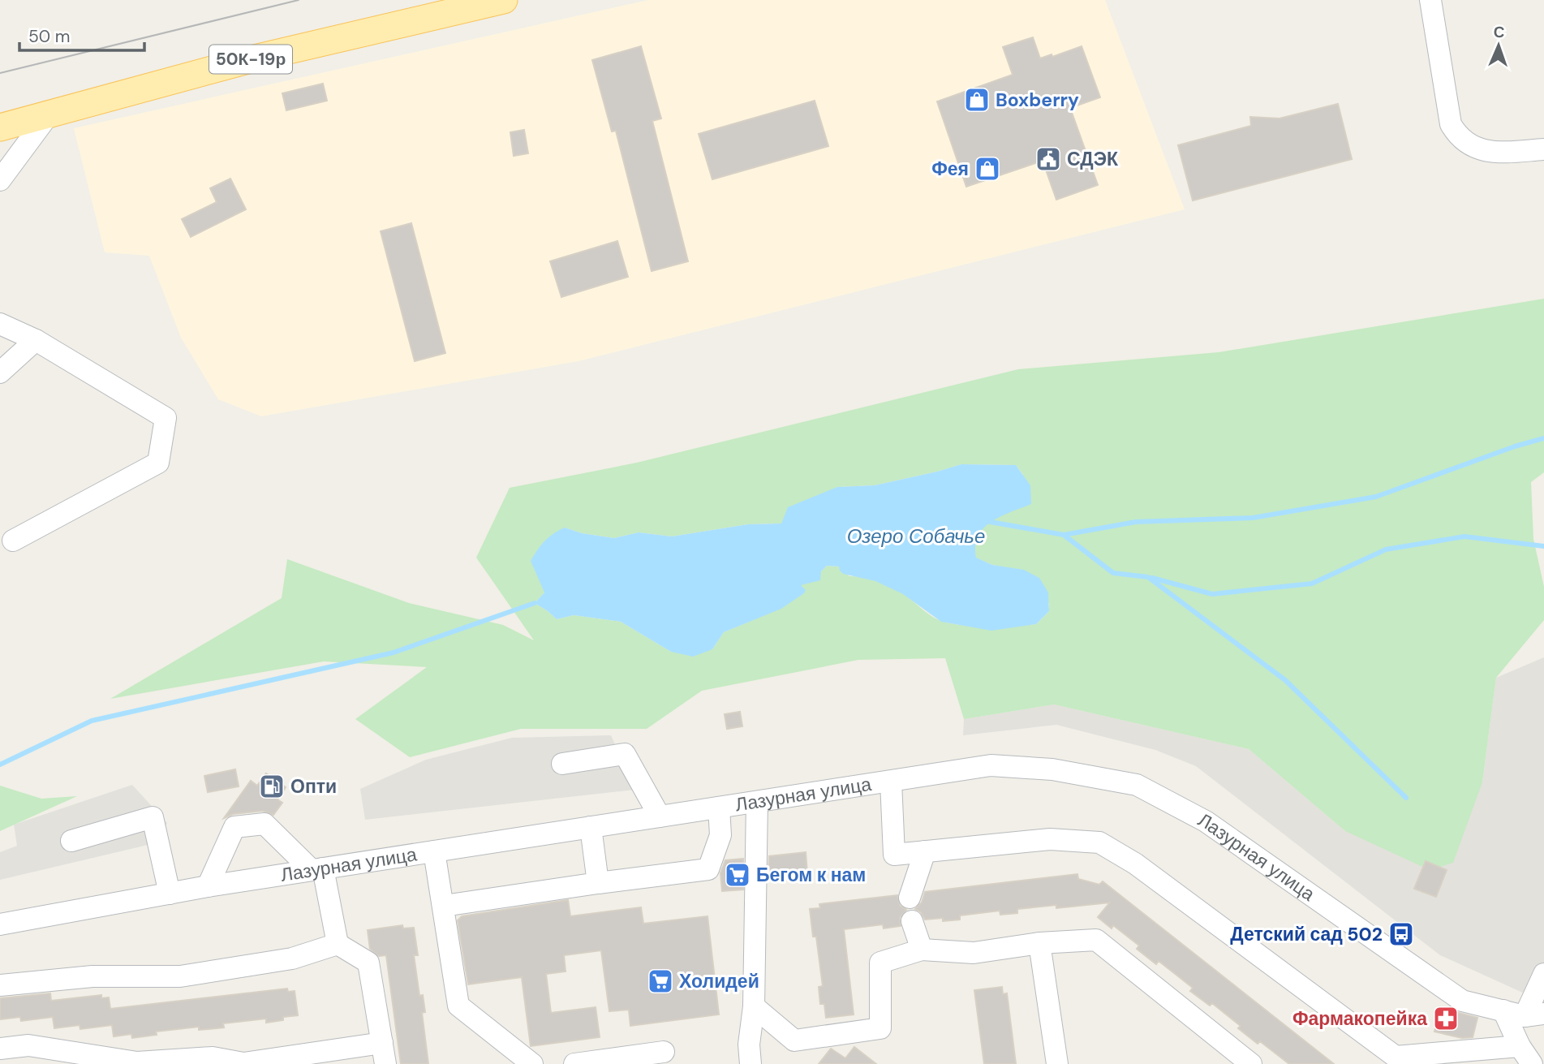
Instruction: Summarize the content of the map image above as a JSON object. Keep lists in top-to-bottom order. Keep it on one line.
{"streets":{"main road":["50К-19р"],"street":["Лазурная улица"]},"water":["Озеро Собачье"],"places":{"shop":["Boxberry","Фея"],"public building":["СДЭК"],"fuel station":["Опти"],"supermarket":["Бегом к нам","Холидей"],"bus stop":["Детский сад 502"],"pharmacy":["Фармакопейка"]},"scale_bar":"50 m","north":"top"}
